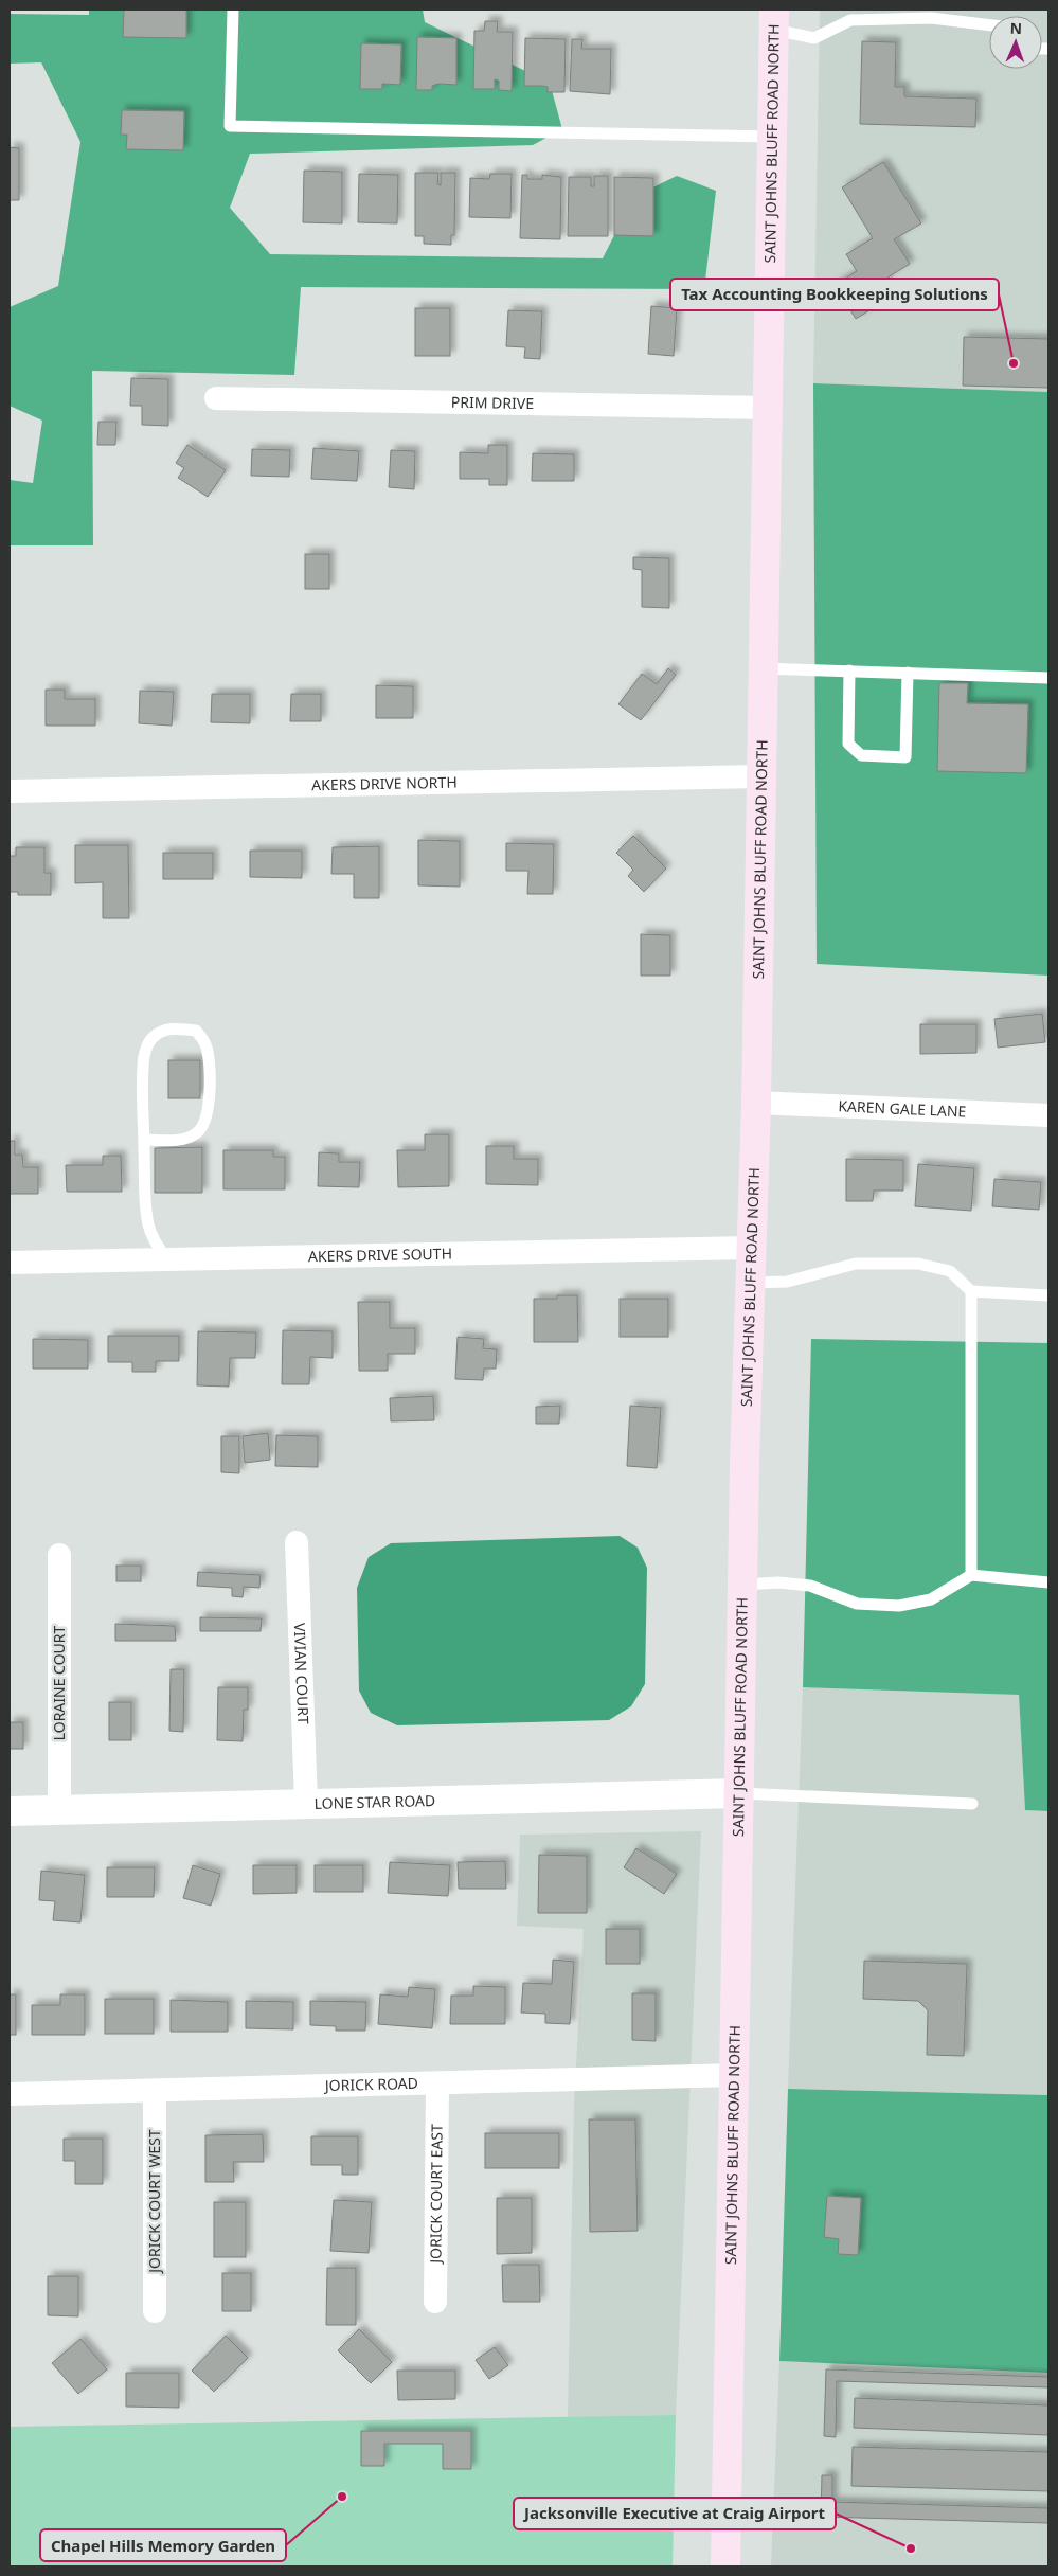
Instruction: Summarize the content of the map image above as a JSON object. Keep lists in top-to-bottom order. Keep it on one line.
{"streets":{"main road":["SAINT JOHNS BLUFF ROAD NORTH"],"street":["PRIM DRIVE","AKERS DRIVE NORTH","KAREN GALE LANE","AKERS DRIVE SOUTH","VIVIAN COURT","LORAINE COURT","LONE STAR ROAD","JORICK ROAD","JORICK COURT EAST","JORICK COURT WEST"]},"crossings":[["SAINT JOHNS BLUFF ROAD NORTH","PRIM DRIVE"],["SAINT JOHNS BLUFF ROAD NORTH","AKERS DRIVE NORTH"],["SAINT JOHNS BLUFF ROAD NORTH","KAREN GALE LANE"],["SAINT JOHNS BLUFF ROAD NORTH","AKERS DRIVE SOUTH"],["SAINT JOHNS BLUFF ROAD NORTH","LONE STAR ROAD"],["SAINT JOHNS BLUFF ROAD NORTH","JORICK ROAD"],["VIVIAN COURT","LONE STAR ROAD"],["LORAINE COURT","LONE STAR ROAD"],["JORICK ROAD","JORICK COURT EAST"],["JORICK ROAD","JORICK COURT WEST"]],"places":["Tax Accounting Bookkeeping Solutions","Chapel Hills Memory Garden","Jacksonville Executive at Craig Airport"],"north":"top"}
